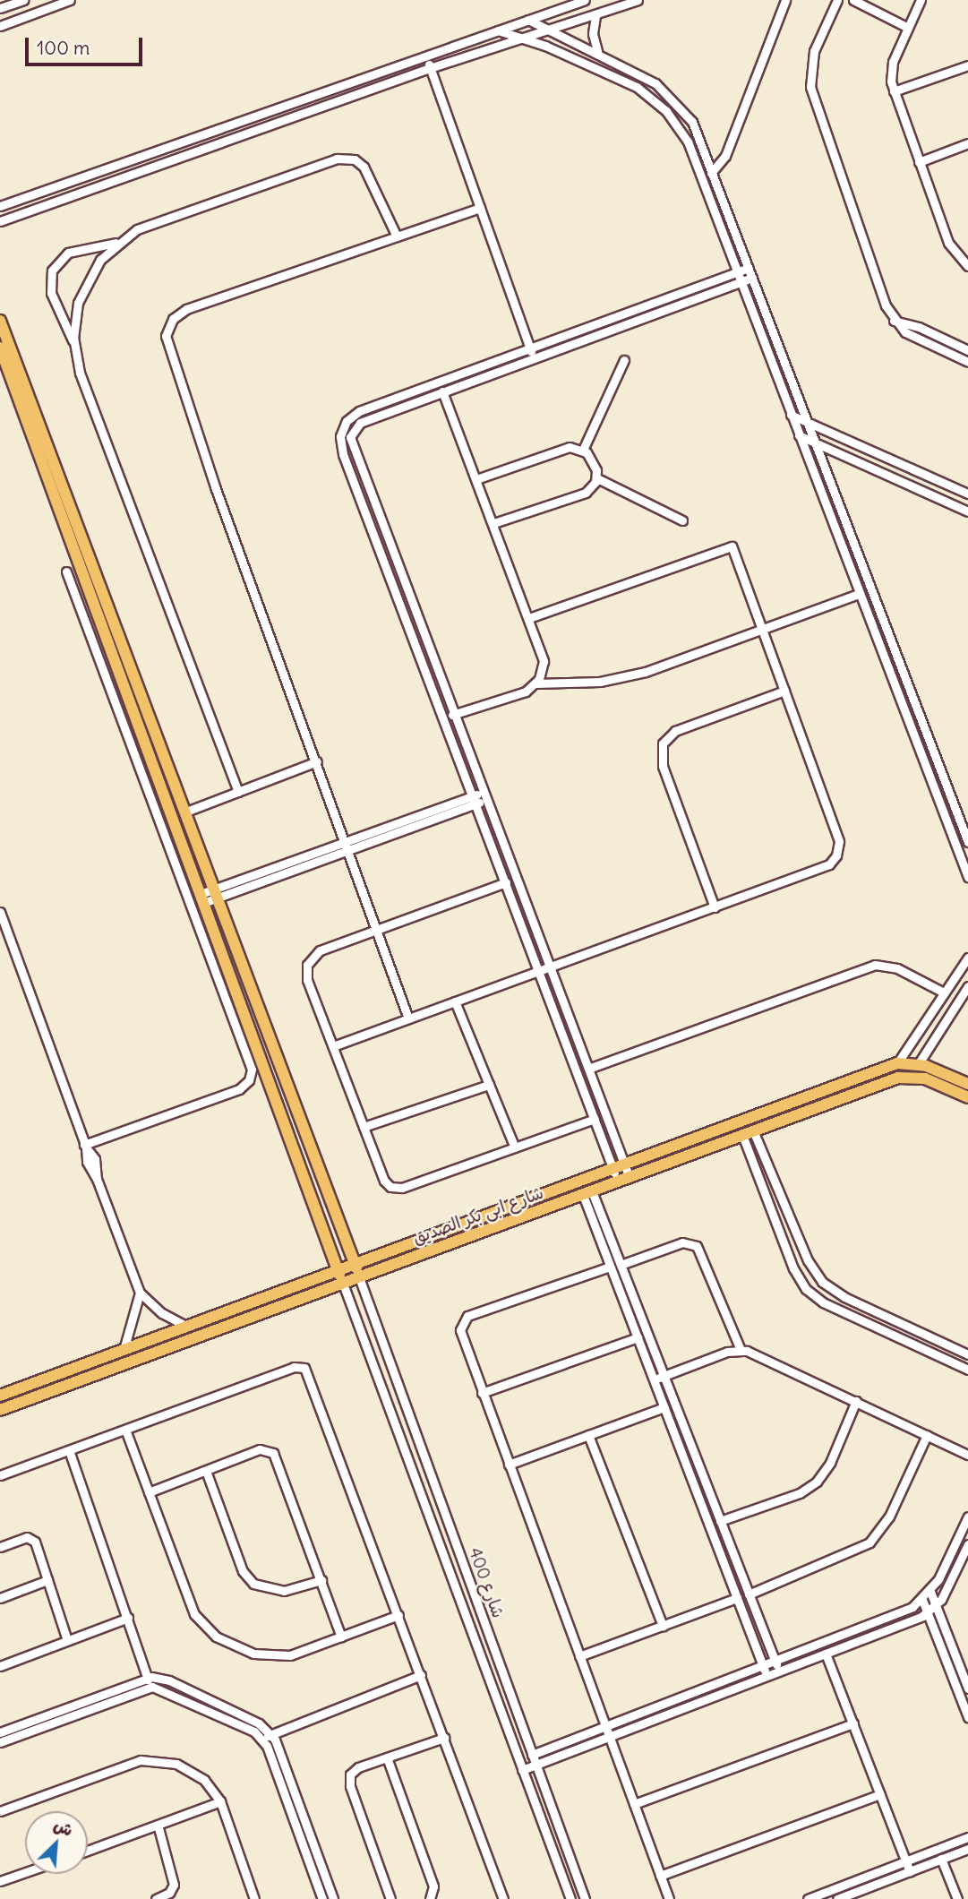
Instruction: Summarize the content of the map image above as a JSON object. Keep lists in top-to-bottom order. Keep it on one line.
{"streets":{"main road":["شارع ابى بكر الصديق"],"street":["شارع 400"]},"crossings":[["شارع ابى بكر الصديق","شارع 400"]],"scale_bar":"100 m","north":"top right"}
